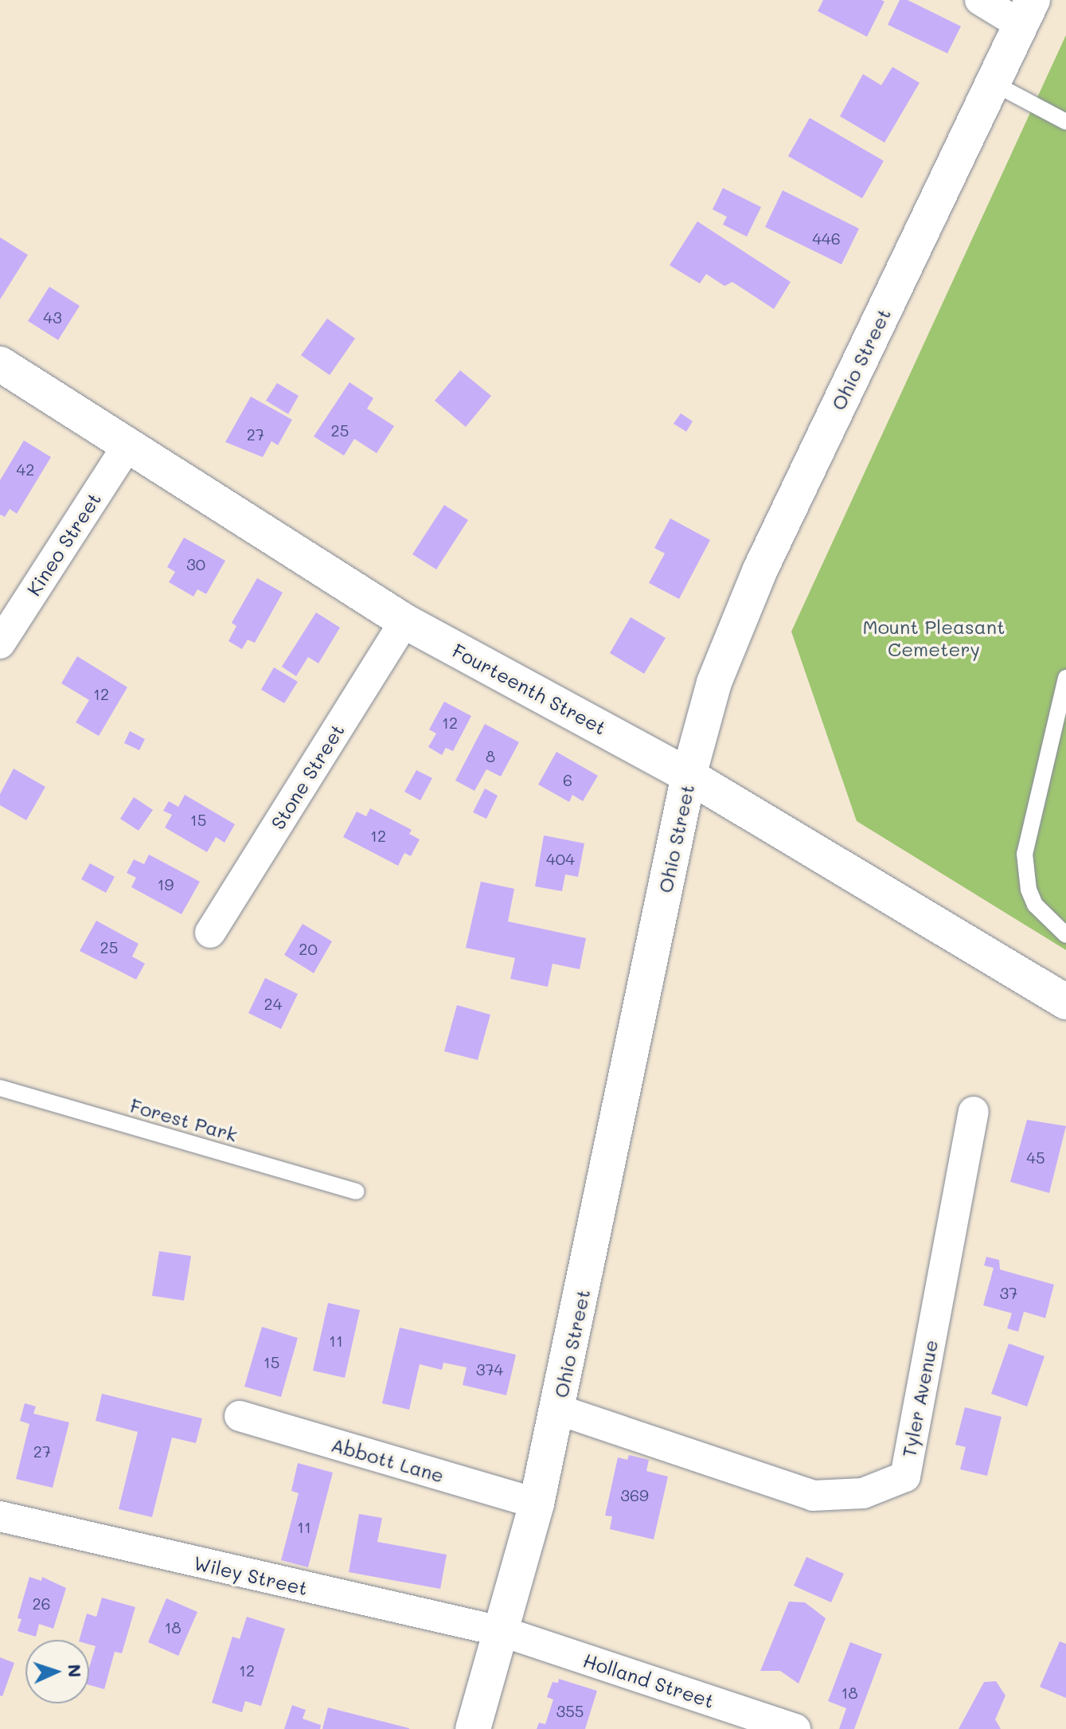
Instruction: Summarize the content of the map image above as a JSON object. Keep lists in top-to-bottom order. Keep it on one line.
{"streets":{"street":["Ohio Street","Kineo Street","Fourteenth Street","Stone Street","Tyler Avenue","Abbott Lane","Wiley Street","Holland Street"],"lane":["Forest Park"]},"crossings":[["Ohio Street","Fourteenth Street"],["Ohio Street","Tyler Avenue"],["Ohio Street","Abbott Lane"],["Ohio Street","Wiley Street"],["Ohio Street","Holland Street"],["Kineo Street","Fourteenth Street"],["Fourteenth Street","Stone Street"],["Wiley Street","Holland Street"]],"parks":["Mount Pleasant Cemetery"],"house_numbers":["446","43","25","27","42","30","12","12","8","6","15","12","404","19","25","20","24","45","37","11","15","374","27","369","11","26","18","12","18","355"],"north":"right"}
